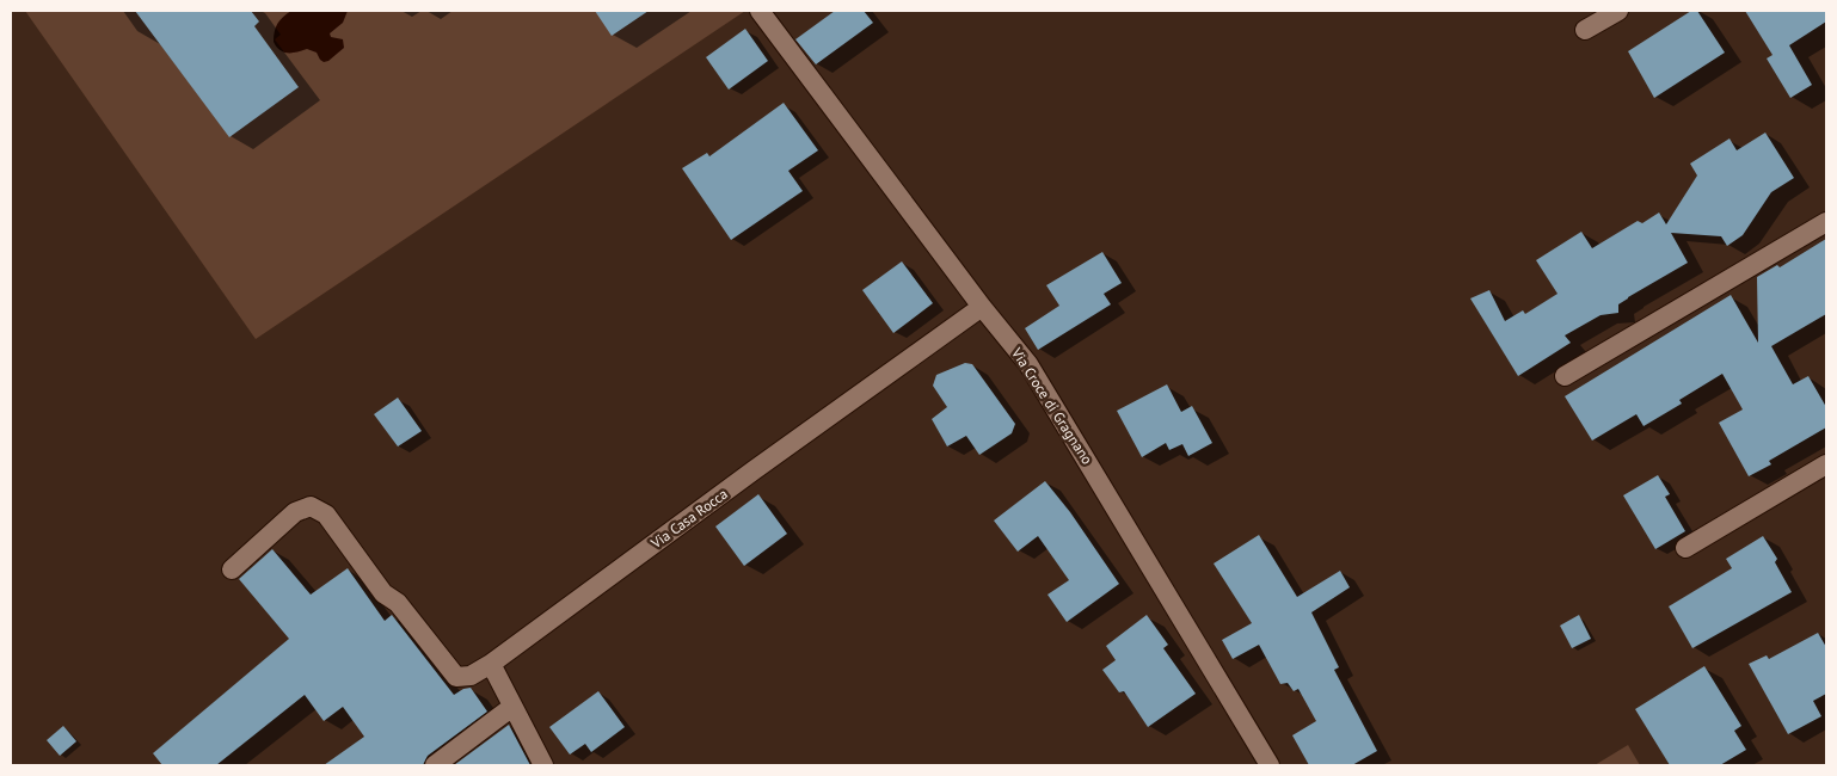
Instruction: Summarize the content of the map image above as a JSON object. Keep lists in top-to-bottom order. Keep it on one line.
{"streets":{"street":["Via Croce di Gragnano","Via Casa Rocca"]},"crossings":[["Via Croce di Gragnano","Via Casa Rocca"]]}
